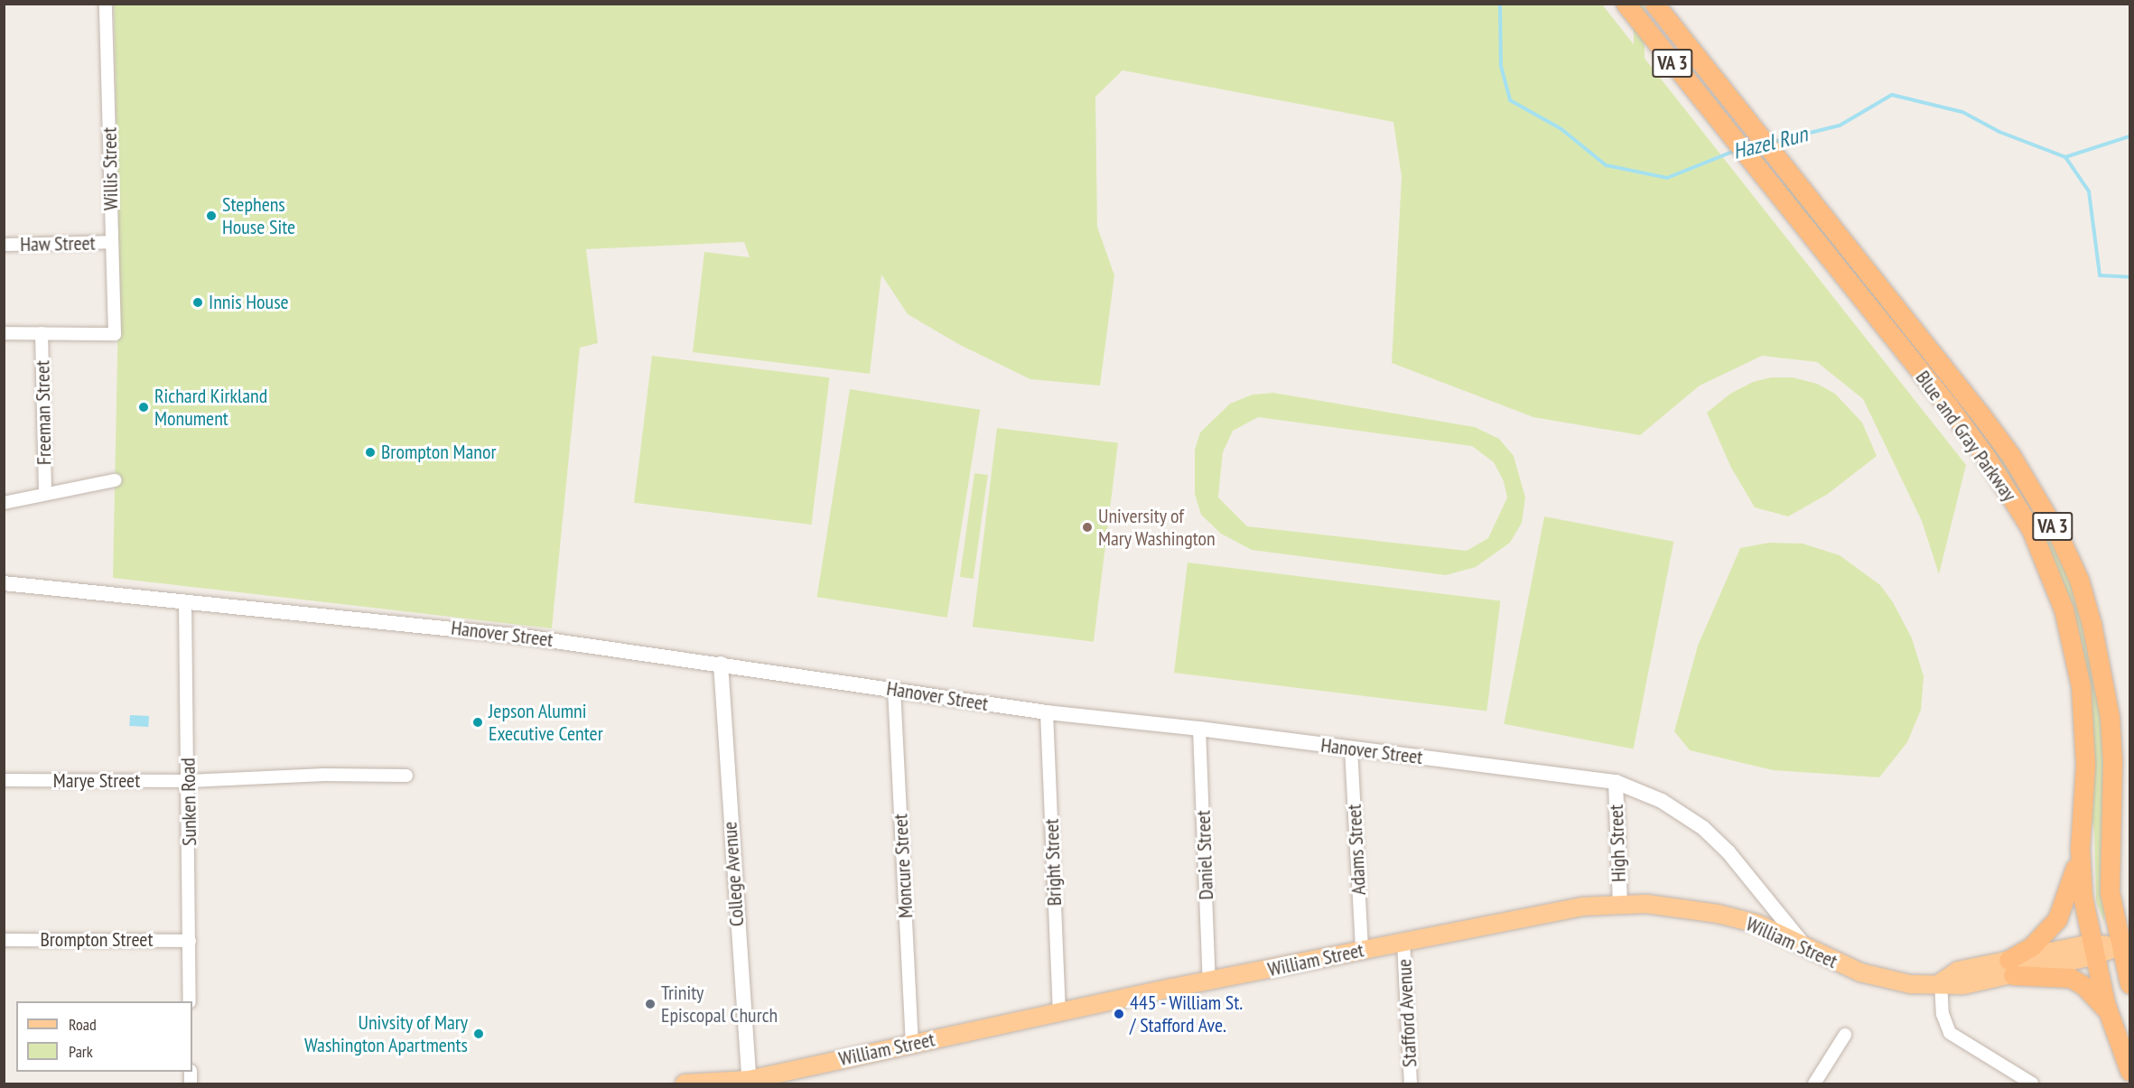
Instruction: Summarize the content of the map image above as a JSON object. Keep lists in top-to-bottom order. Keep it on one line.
{"streets":{"highway":["VA 3","Blue and Gray Parkway"],"main road":["William Street"],"street":["Willis Street","Haw Street","Freeman Street","Hanover Street","Marye Street","Sunken Road","High Street","Adams Street","Daniel Street","Bright Street","Moncure Street","College Avenue","Brompton Street","Stafford Avenue"]},"crossings":[["VA 3","Blue and Gray Parkway"],["Willis Street","Haw Street"],["Willis Street","Freeman Street"],["Hanover Street","Sunken Road"],["Hanover Street","High Street"],["Hanover Street","Adams Street"],["Hanover Street","Daniel Street"],["Hanover Street","Bright Street"],["Hanover Street","Moncure Street"],["Hanover Street","College Avenue"],["Hanover Street","William Street"],["Marye Street","Sunken Road"],["Sunken Road","Brompton Street"],["High Street","William Street"],["Adams Street","William Street"],["Daniel Street","William Street"],["Bright Street","William Street"],["Moncure Street","William Street"],["College Avenue","William Street"],["William Street","Stafford Avenue"]],"water":["Hazel Run"],"places":["Stephens House Site","Innis House","Richard Kirkland Monument","Brompton Manor","University of Mary Washington","Jepson Alumni Executive Center","Trinity Episcopal Church","445 - William St. / Stafford Ave.","Univsity of Mary Washington Apartments"],"legend":["Road","Park"]}
